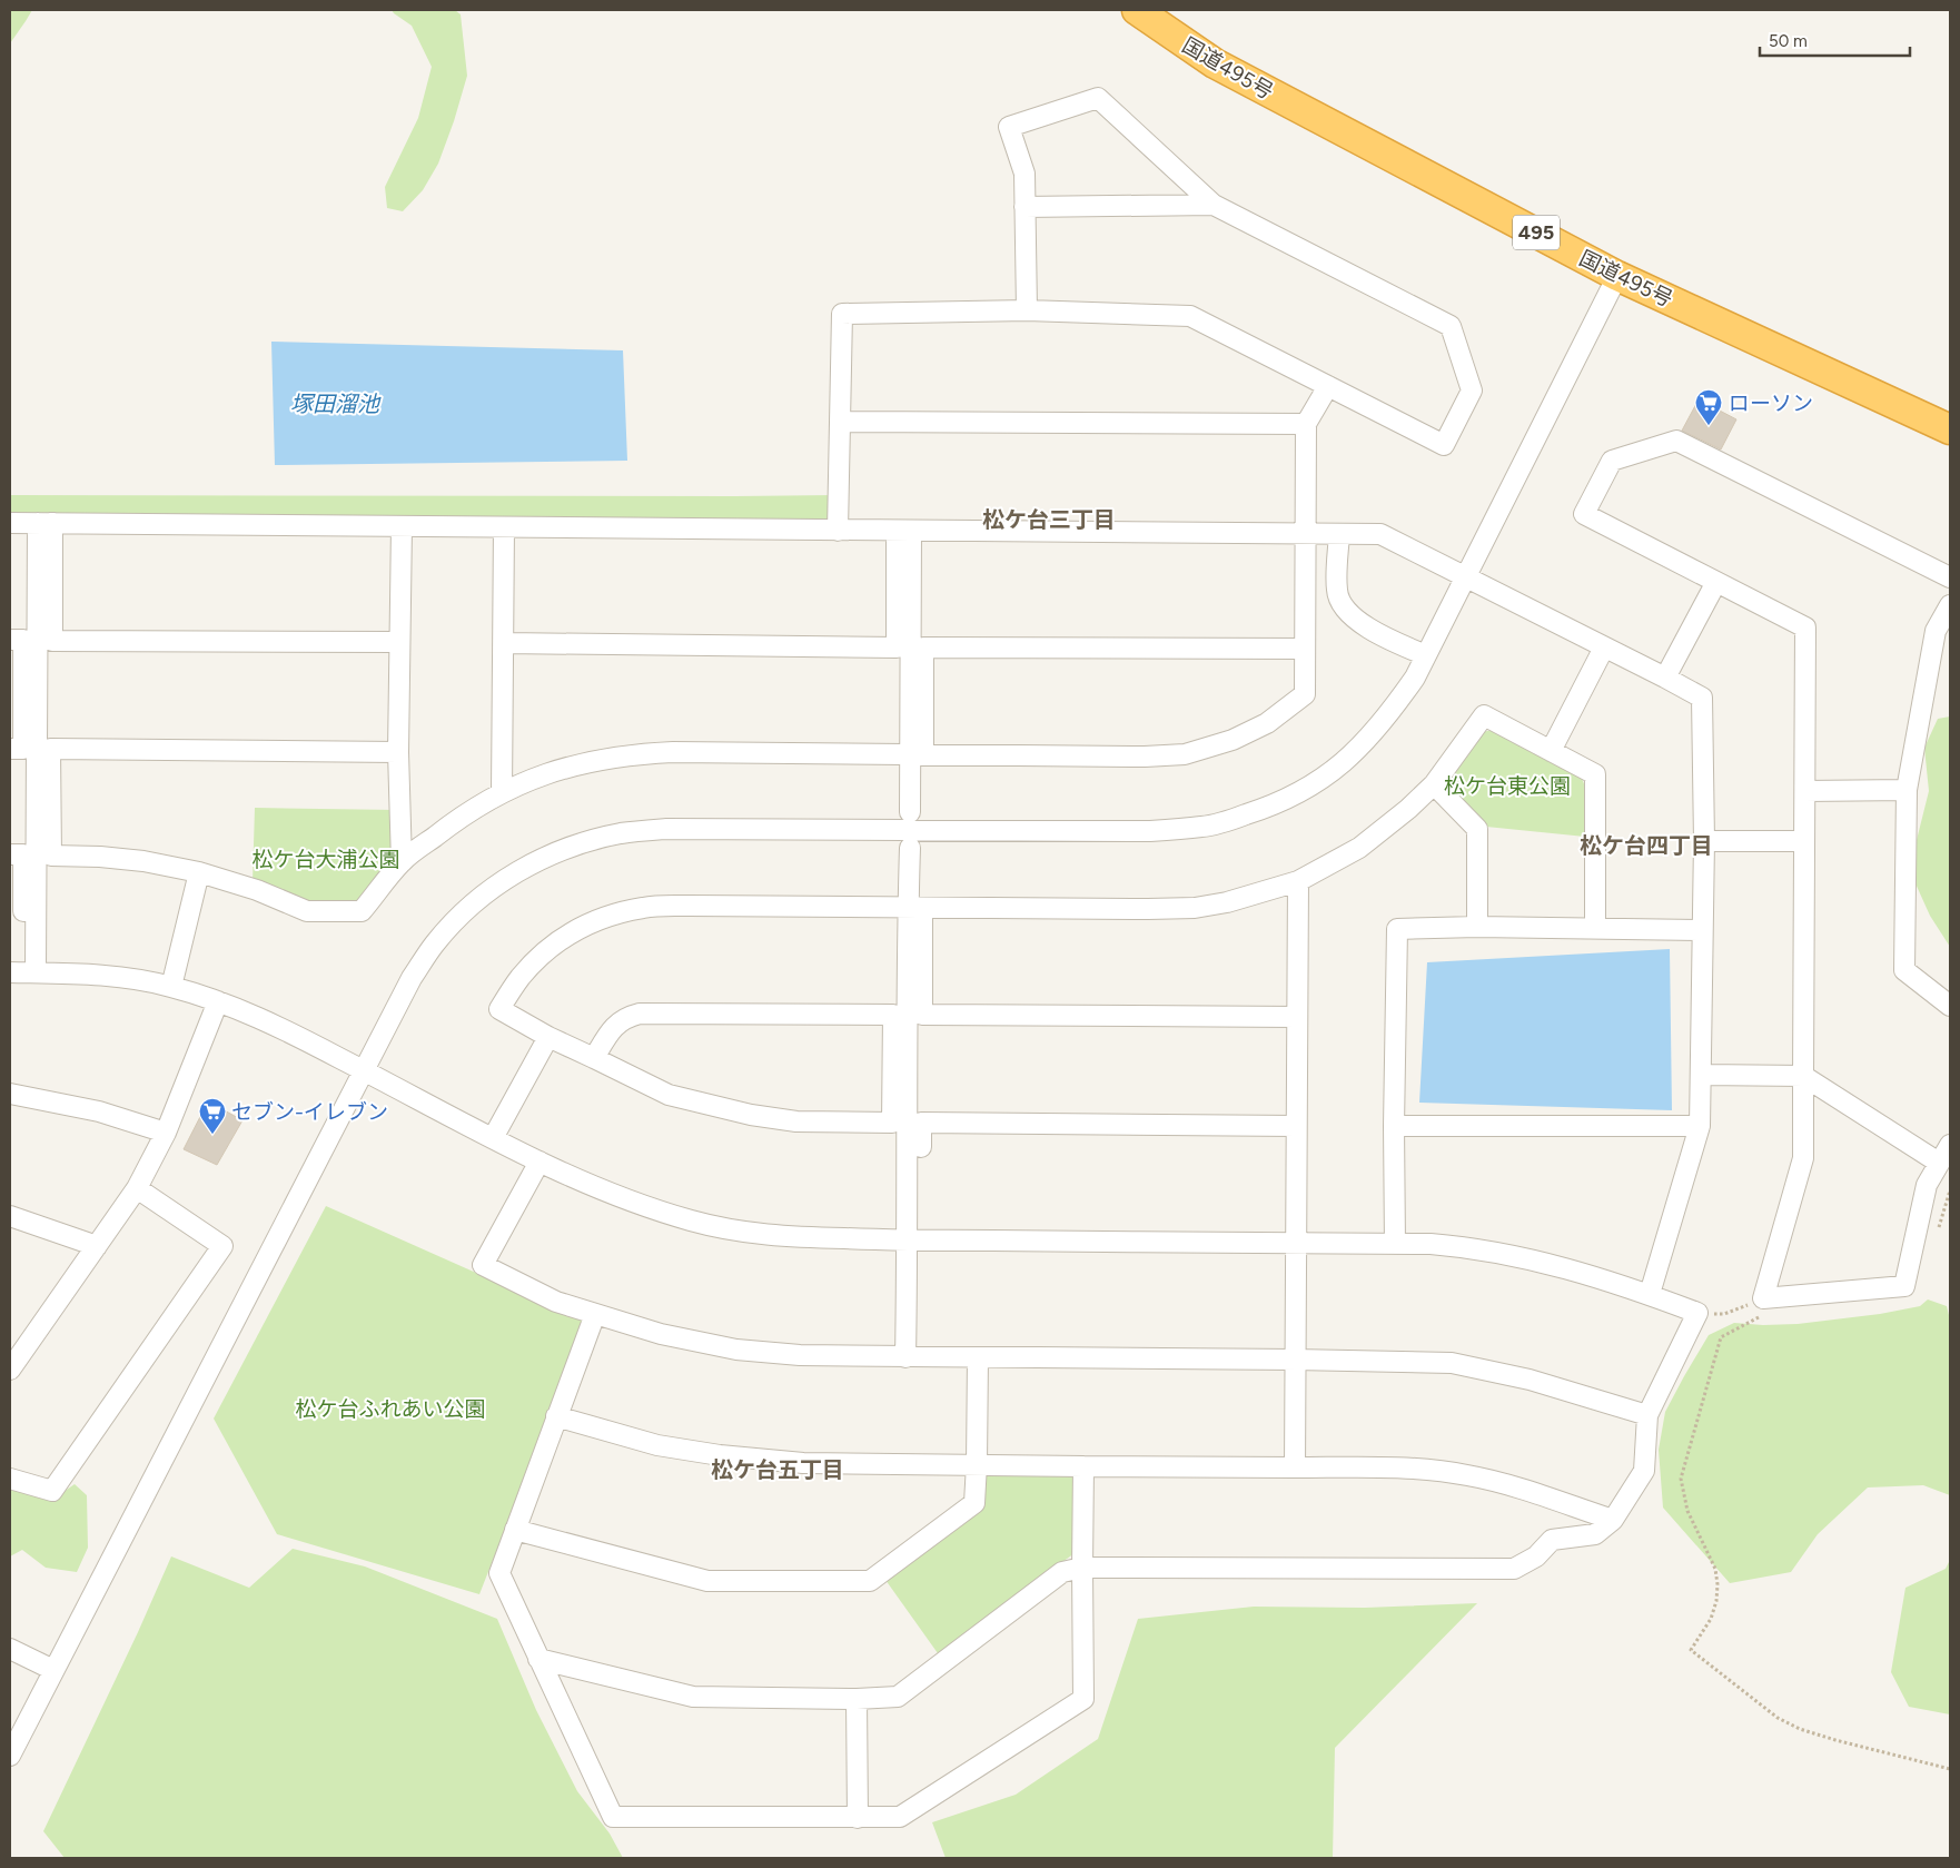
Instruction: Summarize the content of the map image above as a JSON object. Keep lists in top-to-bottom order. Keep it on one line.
{"streets":{"highway":["国道495号","495"]},"districts":["松ケ台三丁目","松ケ台四丁目","松ケ台五丁目"],"water":["塚田溜池"],"parks":["松ケ台東公園","松ケ台大浦公園","松ケ台ふれあい公園"],"places":{"supermarket":["ローソン","セブン-イレブン"]},"scale_bar":"50 m"}
